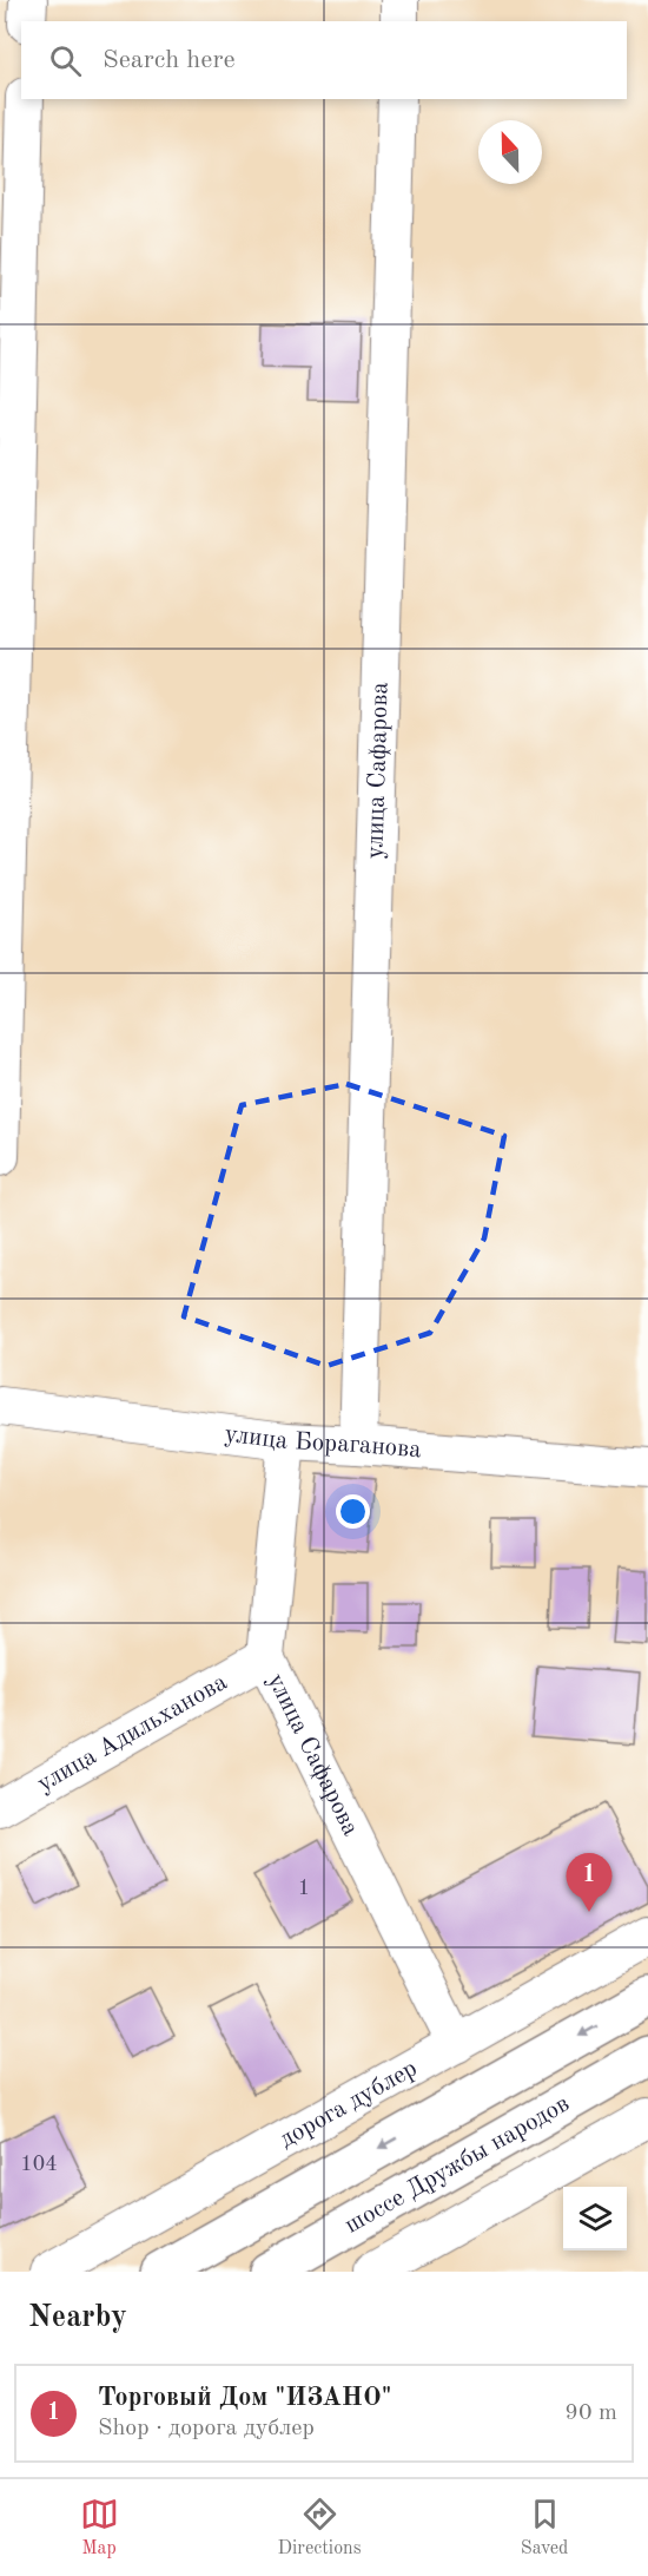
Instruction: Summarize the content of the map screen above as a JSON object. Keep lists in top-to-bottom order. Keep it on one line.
{"streets":{"main road":["шоссе Дружбы народов"],"street":["улица Сафарова","улица Бораганова","улица Адильханова","дорога дублер"]},"crossings":[["улица Сафарова","улица Бораганова"],["улица Сафарова","улица Адильханова"],["улица Сафарова","дорога дублер"]],"house_numbers":["1","104"],"north":"top","page":{"search":"Search here","pins":"1","heading":"Nearby","list":[{"mark":"1","name":"Торговый Дом \"ИЗАНО\"","note":"Shop · дорога дублер","value":"90 m"}],"nav":["Map","Directions","Saved"]}}
